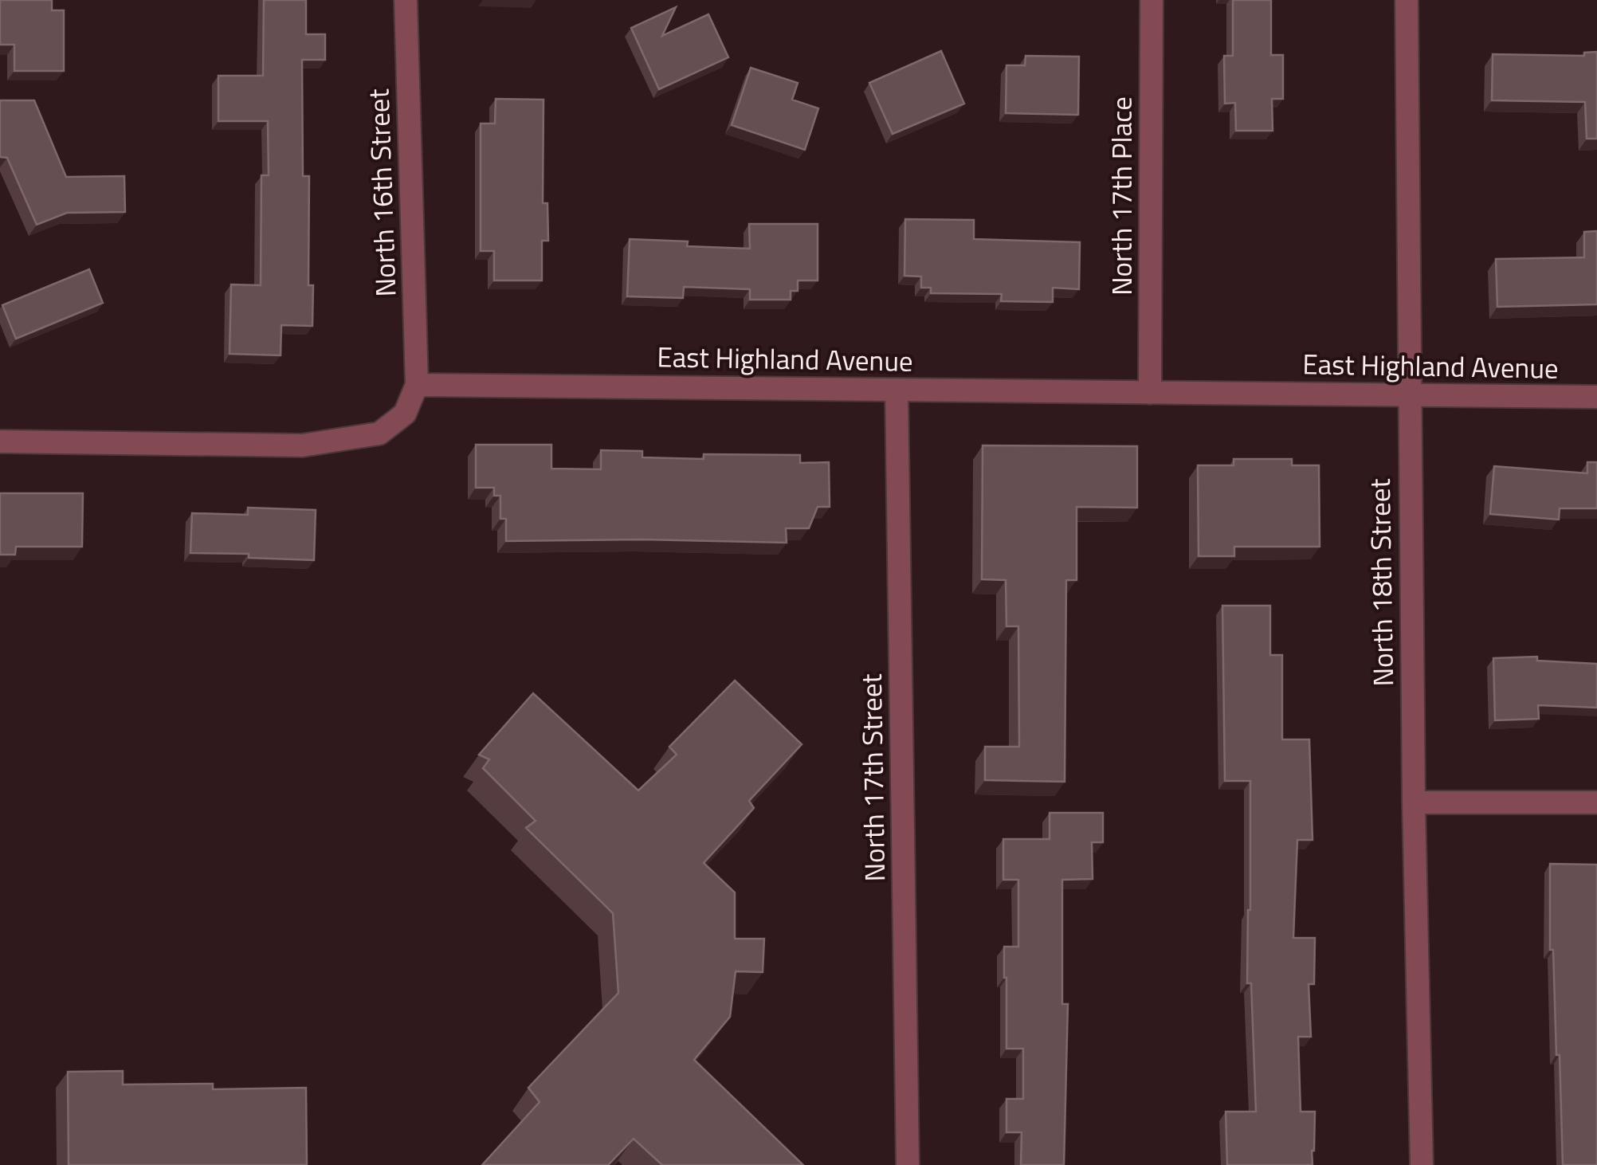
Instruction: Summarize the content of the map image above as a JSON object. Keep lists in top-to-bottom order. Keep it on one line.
{"streets":{"street":["North 16th Street","North 17th Place","East Highland Avenue","North 18th Street","North 17th Street"]},"crossings":[["North 16th Street","East Highland Avenue"],["North 17th Place","East Highland Avenue"],["East Highland Avenue","North 18th Street"],["East Highland Avenue","North 17th Street"]]}
